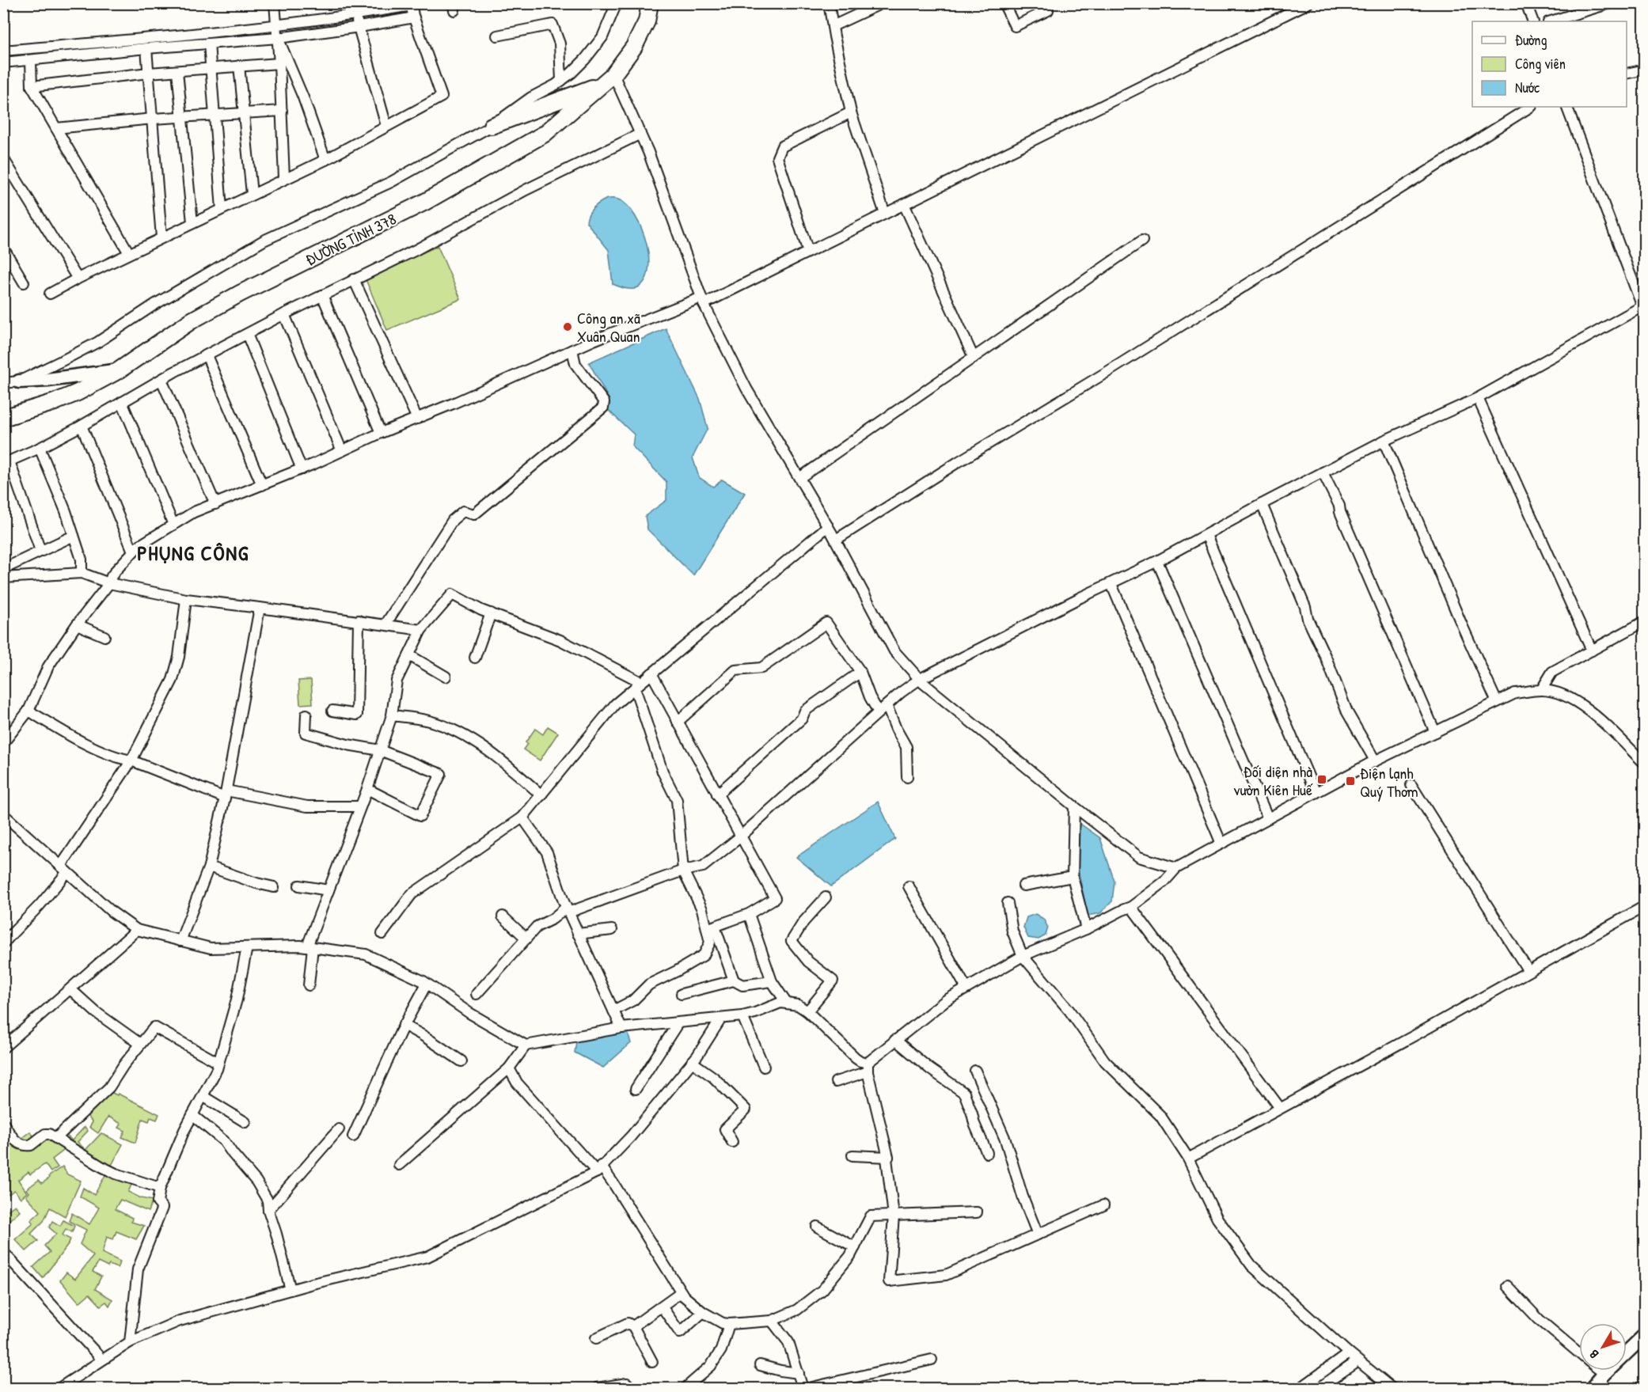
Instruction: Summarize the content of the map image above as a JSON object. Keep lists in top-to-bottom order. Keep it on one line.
{"streets":{"main road":["ĐƯỜNG TỈNH 378"]},"districts":["PHỤNG CÔNG"],"places":{"other":["Công an xã Xuân Quan"],"transit":["Đối diện nhà vườn Kiên Huế","Điện lạnh Quý Thơm"]},"legend":["Đường","Công viên","Nước"],"north":"bottom left"}
